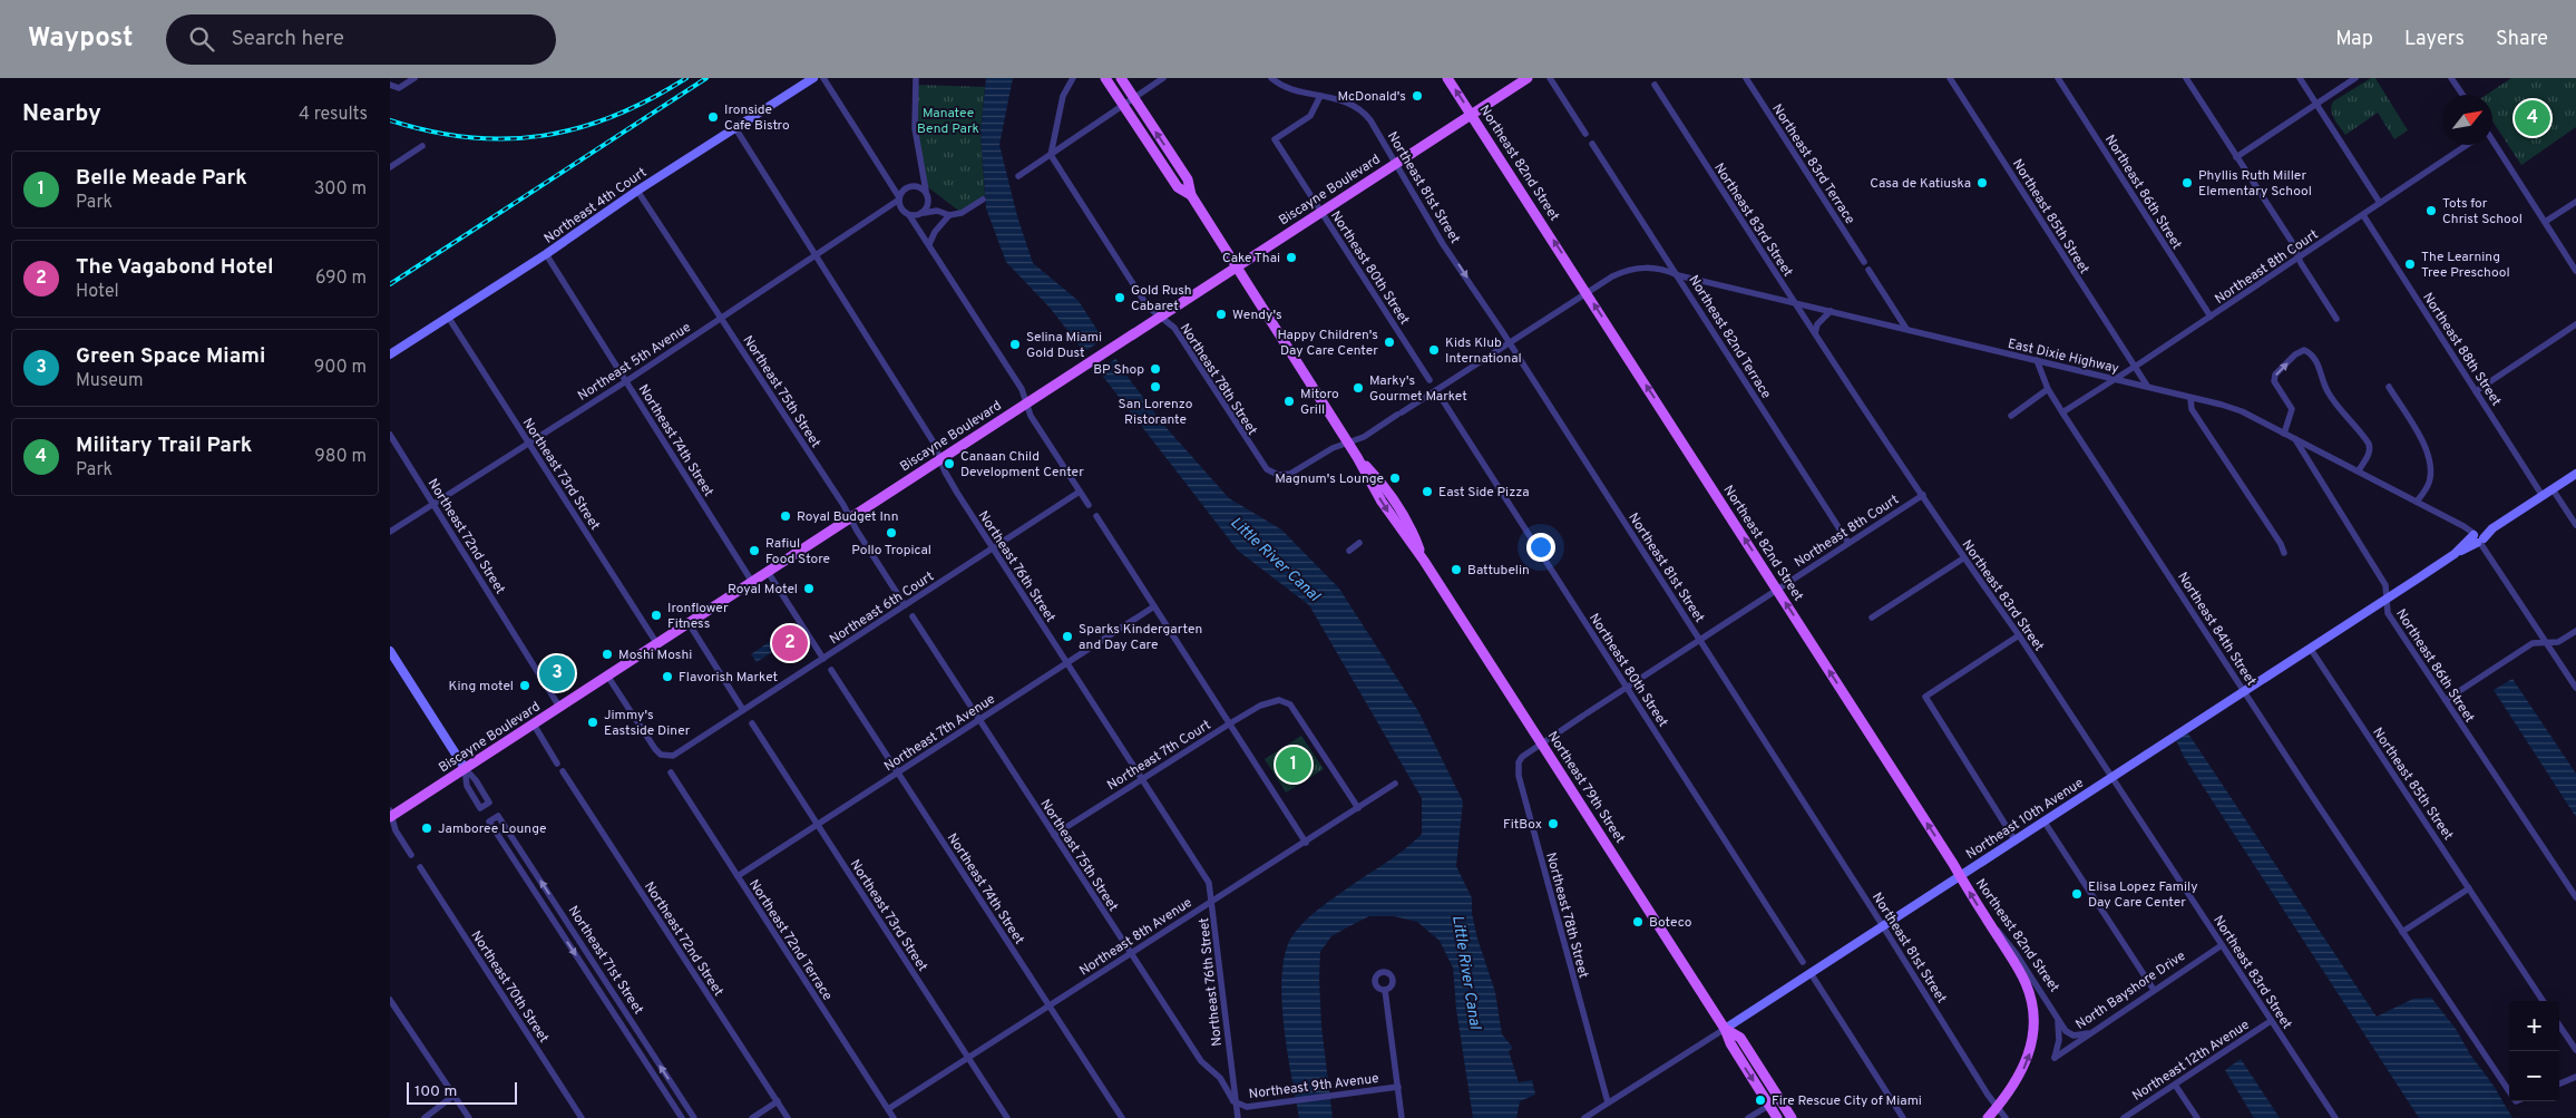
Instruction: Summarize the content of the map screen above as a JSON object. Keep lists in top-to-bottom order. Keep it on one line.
{"streets":{"main road":["Northeast 82nd Street","Biscayne Boulevard","Northeast 79th Street"],"street":["Northeast 83rd Terrace","Northeast 81st Street","Northeast 86th Street","Northeast 4th Court","Northeast 85th Street","Northeast 83rd Street","Northeast 8th Court","Northeast 80th Street","Northeast 82nd Terrace","Northeast 88th Street","East Dixie Highway","Northeast 5th Avenue","Northeast 78th Street","Northeast 75th Street","Northeast 74th Street","Northeast 73rd Street","Northeast 72nd Street","Northeast 76th Street","Northeast 6th Court","Northeast 84th Street","Northeast 7th Avenue","Northeast 7th Court","Northeast 10th Avenue","Northeast 8th Avenue","Northeast 72nd Terrace","Northeast 71st Street","Northeast 70th Street","North Bayshore Drive","Northeast 12th Avenue","Northeast 9th Avenue"]},"crossings":[["Northeast 82nd Street","Biscayne Boulevard"],["Northeast 82nd Street","Northeast 8th Court"],["Northeast 82nd Street","East Dixie Highway"],["Northeast 82nd Street","Northeast 10th Avenue"],["Northeast 82nd Street","North Bayshore Drive"],["Northeast 81st Street","Biscayne Boulevard"],["Northeast 81st Street","Northeast 8th Court"],["Northeast 81st Street","Northeast 80th Street"],["Northeast 81st Street","Northeast 10th Avenue"],["Biscayne Boulevard","Northeast 80th Street"],["Biscayne Boulevard","Northeast 78th Street"],["Biscayne Boulevard","Northeast 75th Street"],["Biscayne Boulevard","Northeast 74th Street"],["Biscayne Boulevard","Northeast 73rd Street"],["Biscayne Boulevard","Northeast 72nd Street"],["Biscayne Boulevard","Northeast 76th Street"],["Biscayne Boulevard","Northeast 6th Court"],["Biscayne Boulevard","Northeast 79th Street"],["Northeast 86th Street","Northeast 8th Court"],["Northeast 86th Street","East Dixie Highway"],["Northeast 86th Street","Northeast 10th Avenue"],["Northeast 4th Court","Northeast 75th Street"],["Northeast 4th Court","Northeast 74th Street"],["Northeast 4th Court","Northeast 73rd Street"],["Northeast 4th Court","Northeast 76th Street"],["Northeast 85th Street","Northeast 8th Court"],["Northeast 85th Street","East Dixie Highway"],["Northeast 85th Street","Northeast 10th Avenue"],["Northeast 83rd Street","Northeast 8th Court"],["Northeast 83rd Street","East Dixie Highway"],["Northeast 83rd Street","Northeast 10th Avenue"],["Northeast 83rd Street","North Bayshore Drive"],["Northeast 83rd Street","Northeast 12th Avenue"],["Northeast 8th Court","Northeast 80th Street"],["Northeast 8th Court","Northeast 82nd Terrace"],["Northeast 8th Court","Northeast 88th Street"],["Northeast 8th Court","East Dixie Highway"],["Northeast 8th Court","Northeast 78th Street"],["Northeast 8th Court","Northeast 84th Street"],["Northeast 8th Court","Northeast 79th Street"],["Northeast 82nd Terrace","East Dixie Highway"],["Northeast 88th Street","Northeast 10th Avenue"],["East Dixie Highway","Northeast 84th Street"],["East Dixie Highway","Northeast 10th Avenue"],["Northeast 5th Avenue","Northeast 75th Street"],["Northeast 5th Avenue","Northeast 74th Street"],["Northeast 5th Avenue","Northeast 73rd Street"],["Northeast 5th Avenue","Northeast 72nd Street"],["Northeast 5th Avenue","Northeast 76th Street"],["Northeast 78th Street","Northeast 79th Street"],["Northeast 78th Street","Northeast 10th Avenue"],["Northeast 75th Street","Northeast 76th Street"],["Northeast 75th Street","Northeast 6th Court"],["Northeast 75th Street","Northeast 7th Avenue"],["Northeast 75th Street","Northeast 7th Court"],["Northeast 75th Street","Northeast 8th Avenue"],["Northeast 75th Street","Northeast 9th Avenue"],["Northeast 74th Street","Northeast 7th Avenue"],["Northeast 74th Street","Northeast 8th Avenue"],["Northeast 73rd Street","Northeast 7th Avenue"],["Northeast 73rd Street","Northeast 8th Avenue"],["Northeast 76th Street","Northeast 6th Court"],["Northeast 76th Street","Northeast 7th Avenue"],["Northeast 76th Street","Northeast 7th Court"],["Northeast 76th Street","Northeast 8th Avenue"],["Northeast 76th Street","Northeast 9th Avenue"],["Northeast 84th Street","Northeast 10th Avenue"],["Northeast 7th Avenue","Northeast 72nd Terrace"],["Northeast 7th Court","Northeast 8th Avenue"],["Northeast 79th Street","Northeast 10th Avenue"],["Northeast 8th Avenue","Northeast 72nd Terrace"]],"one_way":["Northeast 82nd Street"],"water":["Little River Canal"],"parks":["Manatee Bend Park"],"places":["McDonald's","Ironside Cafe Bistro","Casa de Katiuska","Phyllis Ruth Miller Elementary School","Tots for Christ School","Cake Thai","The Learning Tree Preschool","Gold Rush Cabaret","Wendy's","Happy Children's Day Care Center","Selina Miami Gold Dust","Kids Klub International","BP Shop","San Lorenzo Ristorante","Marky's Gourmet Market","Mitoro Grill","Canaan Child Development Center","Magnum's Lounge","East Side Pizza","Royal Budget Inn","Pollo Tropical","Rafiul Food Store","Battubelin","Royal Motel","Ironflower Fitness","Sparks Kindergarten and Day Care","Moshi Moshi","Flavorish Market","King motel","Jimmy's Eastside Diner","FitBox","Jamboree Lounge","Elisa Lopez Family Day Care Center","Boteco","Fire Rescue City of Miami"],"scale_bar":"100 m","north":"top right","page":{"header":"Waypost","search":"Search here","nav":["Map","Layers","Share"],"heading":["Nearby","4 results"],"pins":["4","2","3","1"],"list":[{"mark":"1","name":"Belle Meade Park","note":"Park","value":"300 m"},{"mark":"2","name":"The Vagabond Hotel","note":"Hotel","value":"690 m"},{"mark":"3","name":"Green Space Miami","note":"Museum","value":"900 m"},{"mark":"4","name":"Military Trail Park","note":"Park","value":"980 m"}],"map_buttons":["+","−"],"scale":"100 m"}}
